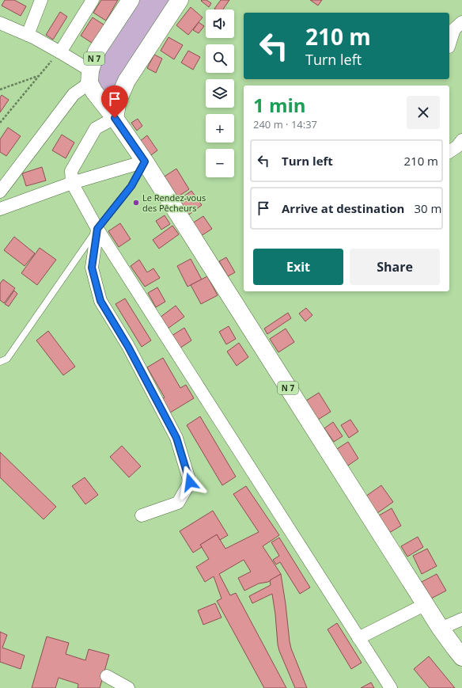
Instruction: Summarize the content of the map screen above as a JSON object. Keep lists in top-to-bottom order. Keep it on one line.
{"streets":{"main road":["N 7"]},"places":["Le Rendez-vous des Pêcheurs"],"page":{"map_buttons":["+","−"],"turn":["210 m","Turn left"],"heading":["1 min","240 m · 14:37"],"list":[{"name":"Turn left","value":"210 m"},{"name":"Arrive at destination","value":"30 m"}],"buttons":["Exit","Share"]}}
